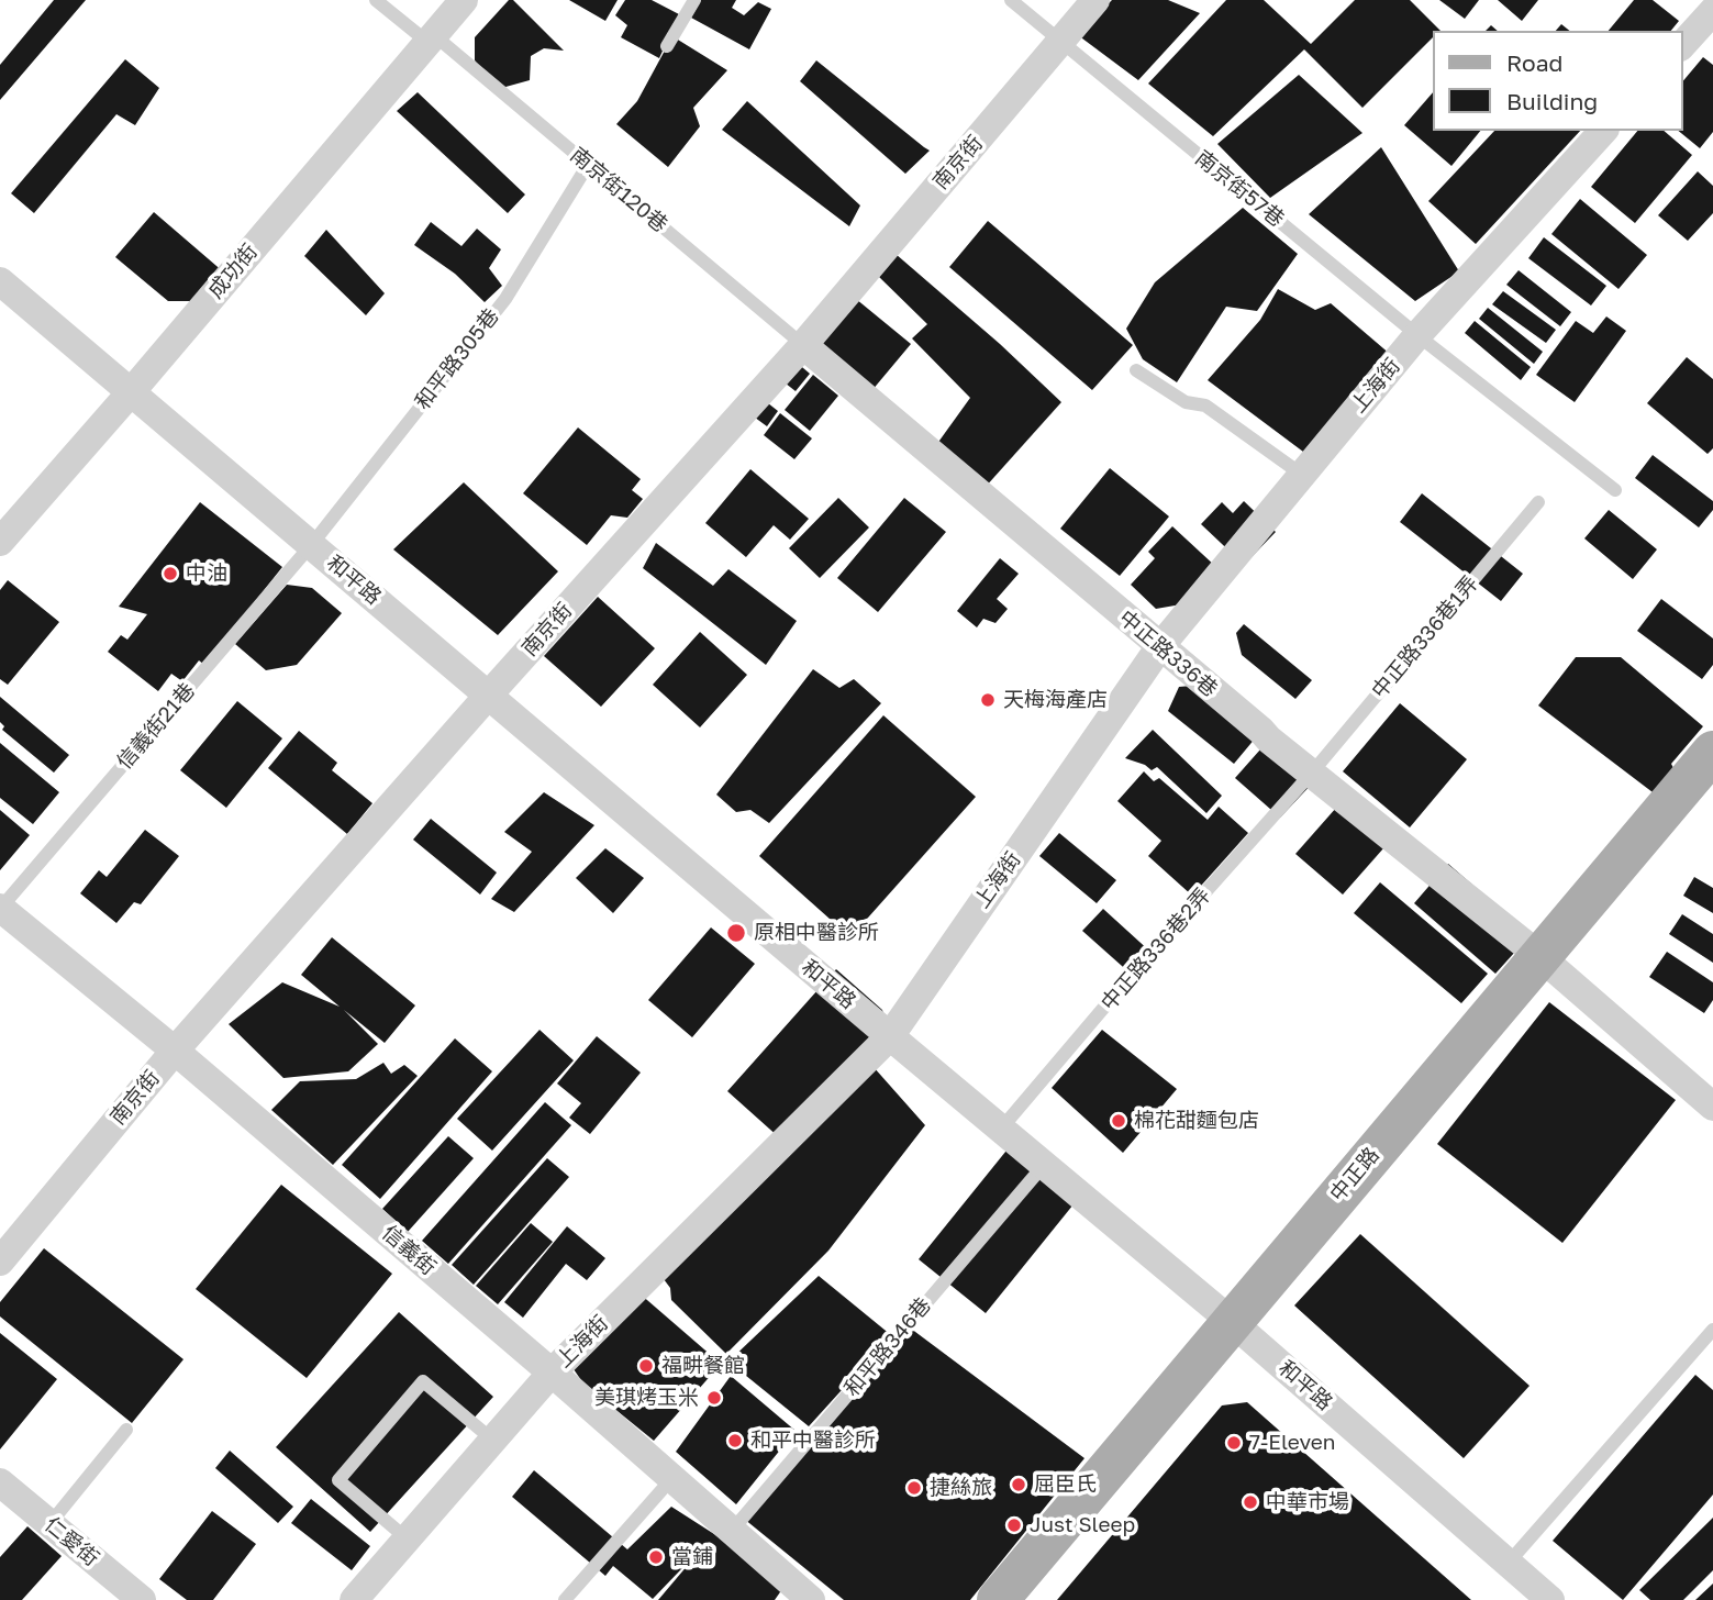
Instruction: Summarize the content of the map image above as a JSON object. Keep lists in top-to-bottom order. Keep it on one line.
{"streets":{"main road":["中正路"],"street":["南京街","成功街","上海街","和平路","中正路336巷","信義街","仁愛街"],"lane":["南京街57巷","南京街120巷","和平路305巷","中正路336巷1弄","信義街21巷","中正路336巷2弄","和平路346巷"]},"crossings":[["南京街","南京街57巷"],["南京街","南京街120巷"],["南京街","和平路"],["南京街","中正路336巷"],["南京街","信義街"],["南京街57巷","上海街"],["南京街120巷","成功街"],["南京街120巷","和平路305巷"],["南京街120巷","中正路336巷"],["成功街","和平路"],["和平路305巷","和平路"],["和平路305巷","信義街21巷"],["上海街","和平路"],["上海街","中正路336巷"],["上海街","信義街"],["和平路","信義街21巷"],["和平路","中正路336巷2弄"],["和平路","中正路"],["和平路","和平路346巷"],["中正路336巷1弄","中正路336巷"],["中正路336巷1弄","中正路336巷2弄"],["中正路336巷","中正路336巷2弄"],["中正路336巷","中正路"],["信義街21巷","信義街"],["信義街","和平路346巷"]],"places":["中油","天梅海產店","原相中醫診所","棉花甜麵包店","福畊餐館","美琪烤玉米","和平中醫診所","7-Eleven","屈臣氏","捷絲旅","中華市場","Just Sleep","當鋪"],"legend":["Road","Building"]}
